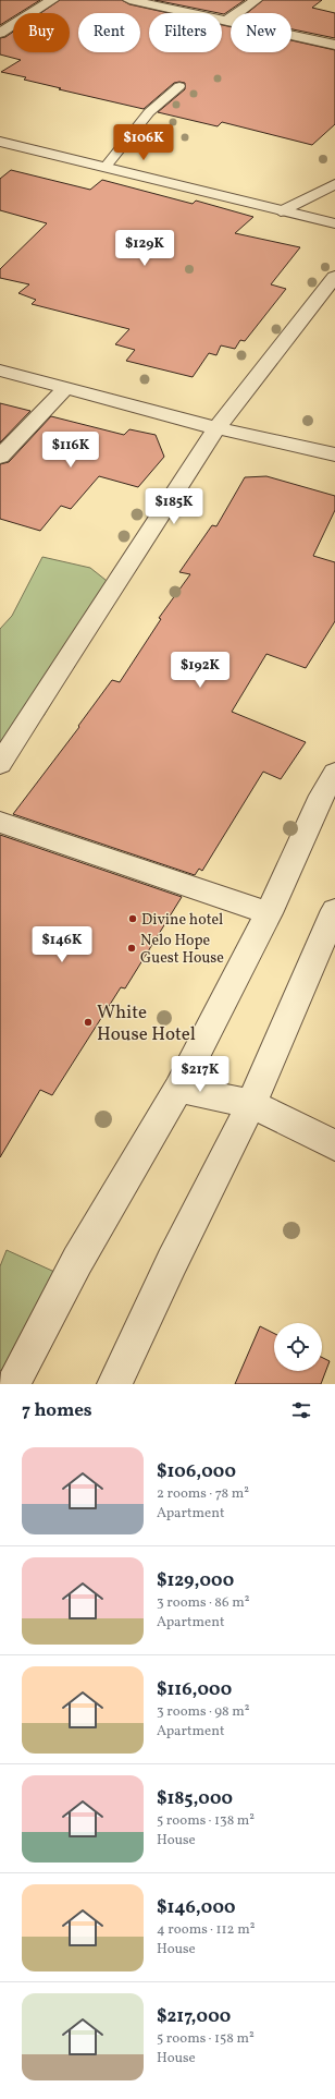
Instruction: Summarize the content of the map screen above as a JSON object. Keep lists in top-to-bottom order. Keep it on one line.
{"places":["Divine hotel","Nelo Hope Guest House","White House Hotel"],"page":{"chip":["Buy","Rent","Filters","New"],"price":["$106K","$129K","$116K","$185K","$192K","$146K","$217K"],"heading":"7 homes","list":[{"name":"$106,000","note":"2 rooms · 78 m² · Apartment"},{"name":"$129,000","note":"3 rooms · 86 m² · Apartment"},{"name":"$116,000","note":"3 rooms · 98 m² · Apartment"},{"name":"$185,000","note":"5 rooms · 138 m² · House"},{"name":"$146,000","note":"4 rooms · 112 m² · House"},{"name":"$217,000","note":"5 rooms · 158 m² · House"}]}}
